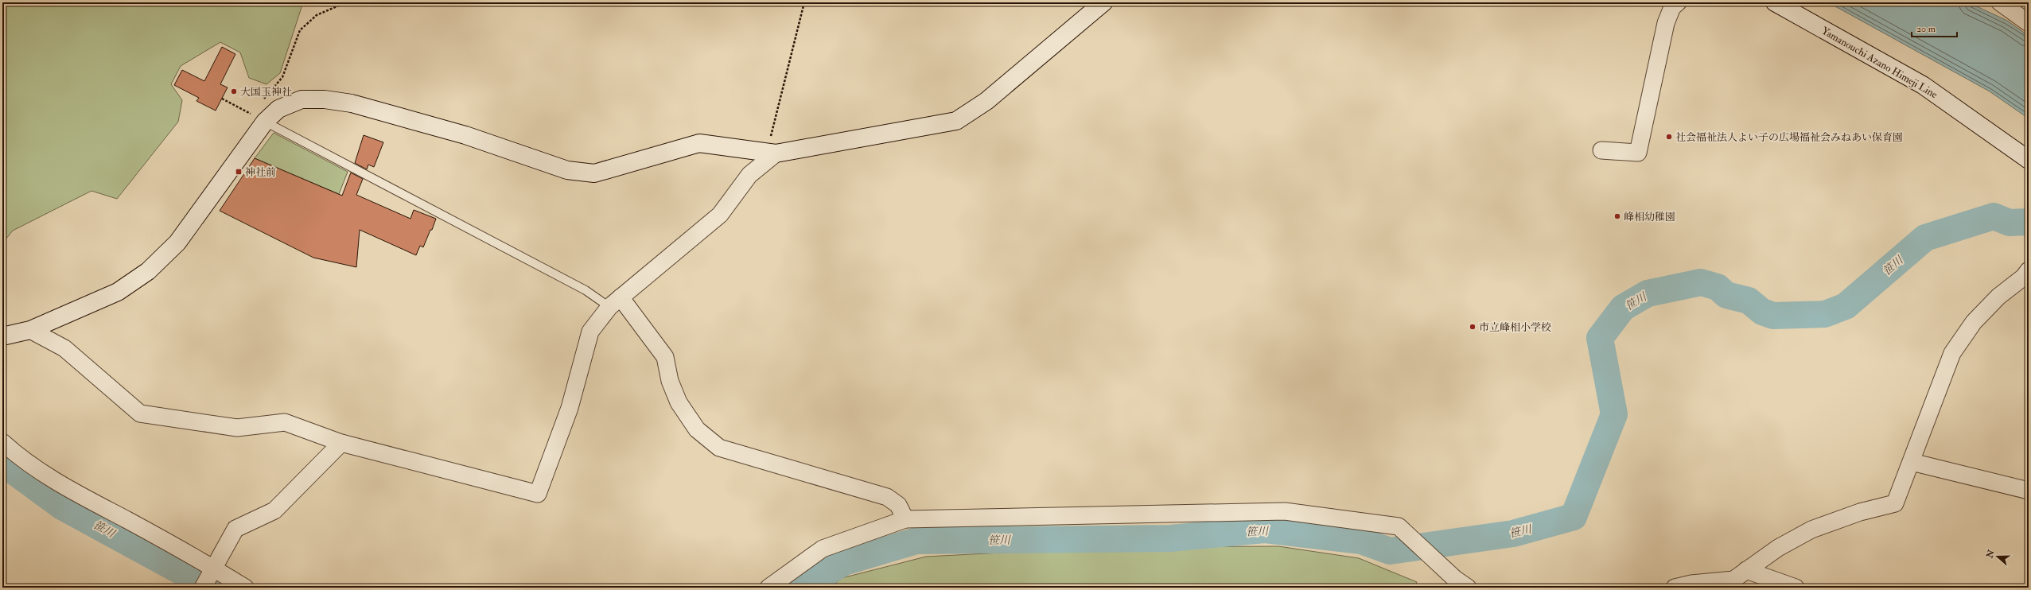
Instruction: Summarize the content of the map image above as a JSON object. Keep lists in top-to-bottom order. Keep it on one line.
{"streets":{"street":["Yamanouchi Azano Himeji Line"]},"water":["笹川"],"places":{"other":["大国玉神社","社会福祉法人よい子の広場福祉会みねあい保育園","峰相幼稚園","市立峰相小学校"],"transit":["神社前"]},"scale_bar":"20 m","north":"left"}
